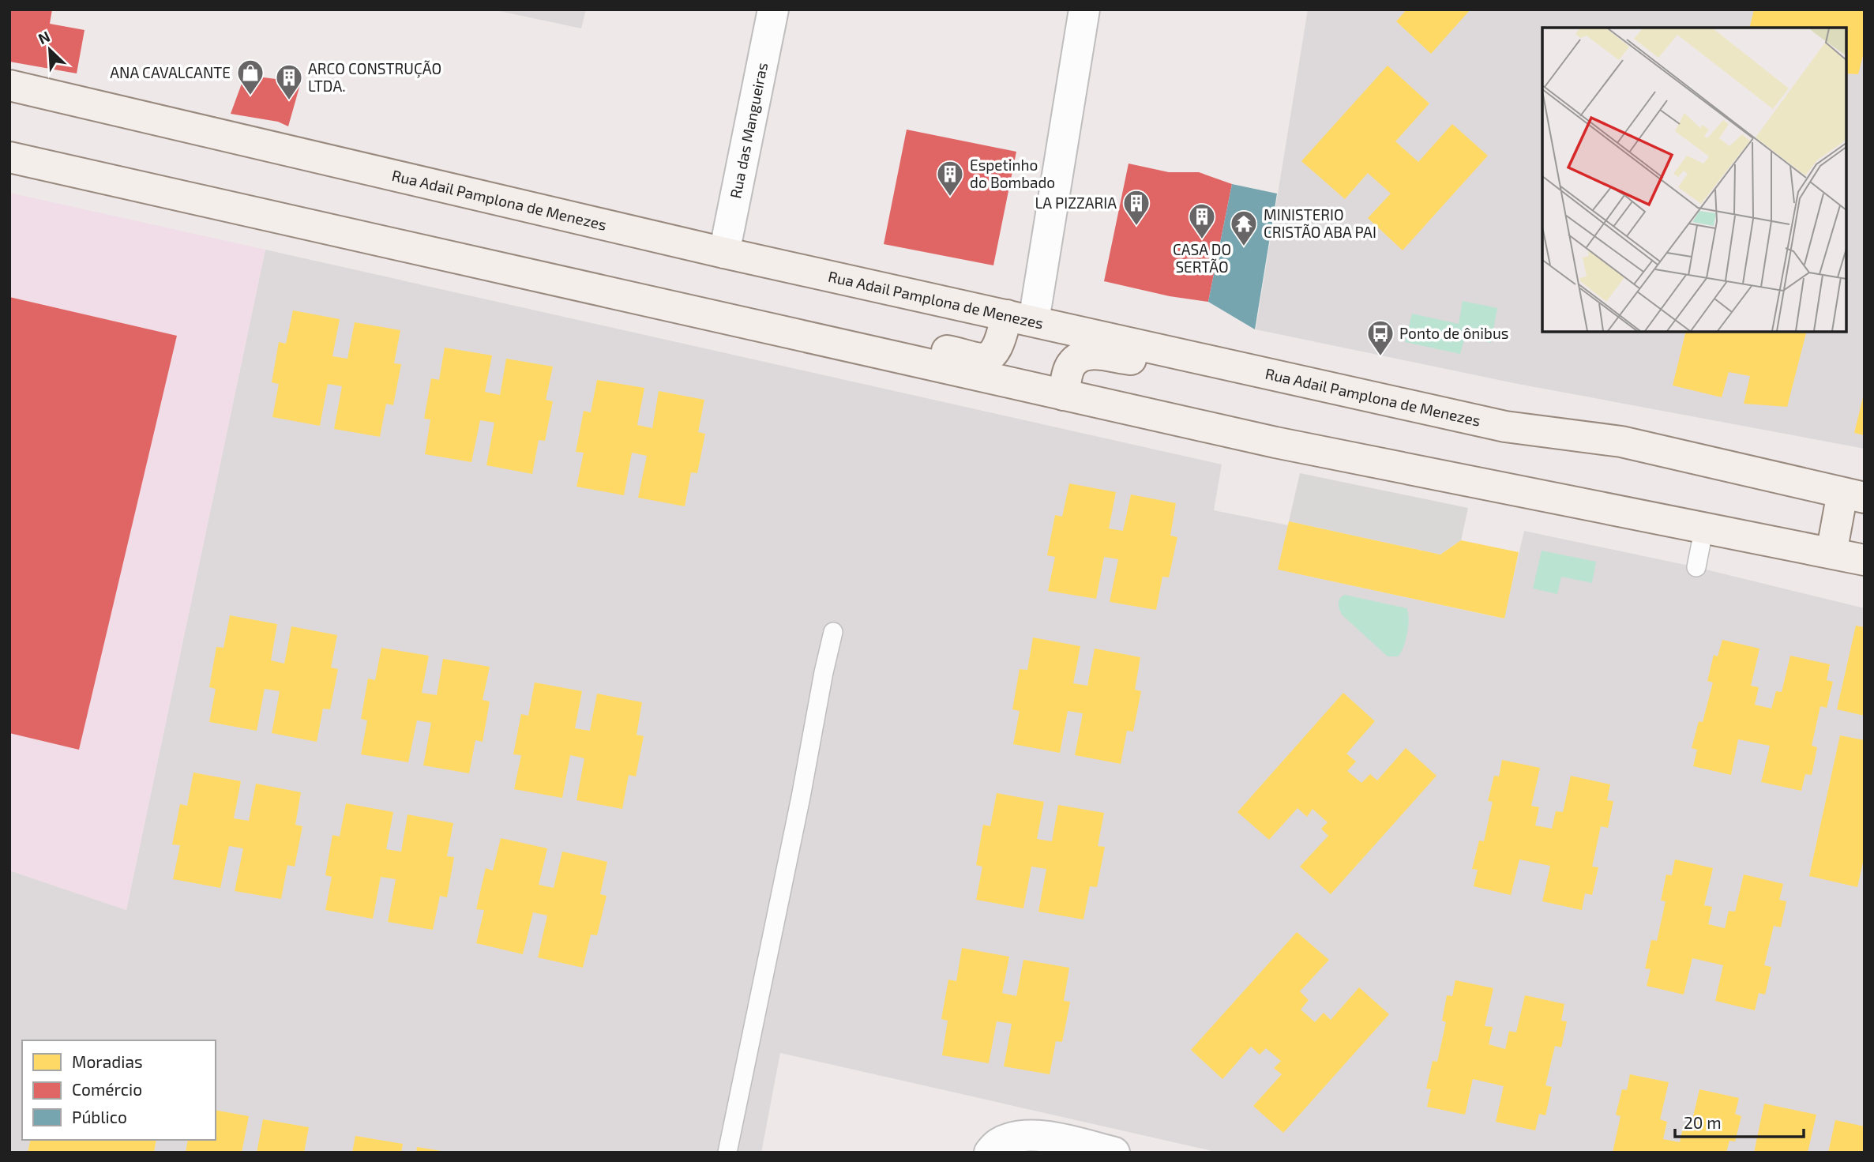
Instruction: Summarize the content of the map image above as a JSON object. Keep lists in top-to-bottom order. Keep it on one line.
{"streets":{"main road":["Rua Adail Pamplona de Menezes"],"street":["Rua das Mangueiras"]},"crossings":[["Rua das Mangueiras","Rua Adail Pamplona de Menezes"]],"places":{"shop":["ANA CAVALCANTE"],"building":["ARCO CONSTRUÇÃO LTDA.","Espetinho do Bombado","LA PIZZARIA","CASA DO SERTÃO"],"temple":["MINISTERIO CRISTÃO ABA PAI"],"bus stop":["Ponto de ônibus"]},"legend":["Moradias","Comércio","Público"],"scale_bar":"20 m","north":"top left"}
